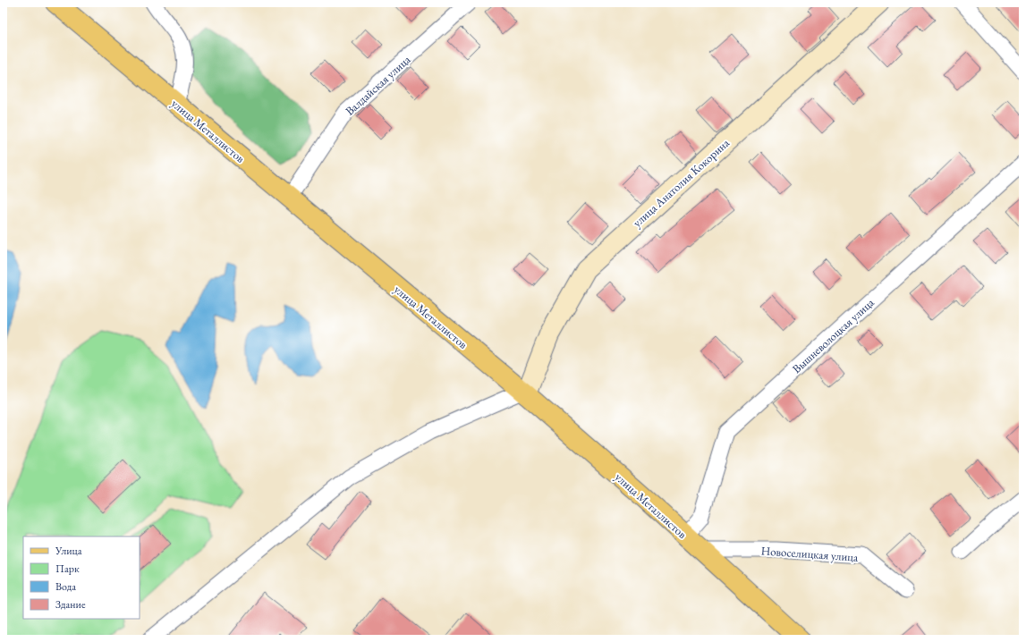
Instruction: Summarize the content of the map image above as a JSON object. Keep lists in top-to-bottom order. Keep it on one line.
{"streets":{"main road":["улица Металлистов"],"street":["Валдайская улица","улица Анатолия Кокорина","Вышневолоцкая улица","Новоселицкая улица"]},"crossings":[["Валдайская улица","улица Металлистов"],["улица Металлистов","улица Анатолия Кокорина"],["улица Металлистов","Вышневолоцкая улица"],["улица Металлистов","Новоселицкая улица"]],"legend":["Улица","Парк","Вода","Здание"]}
